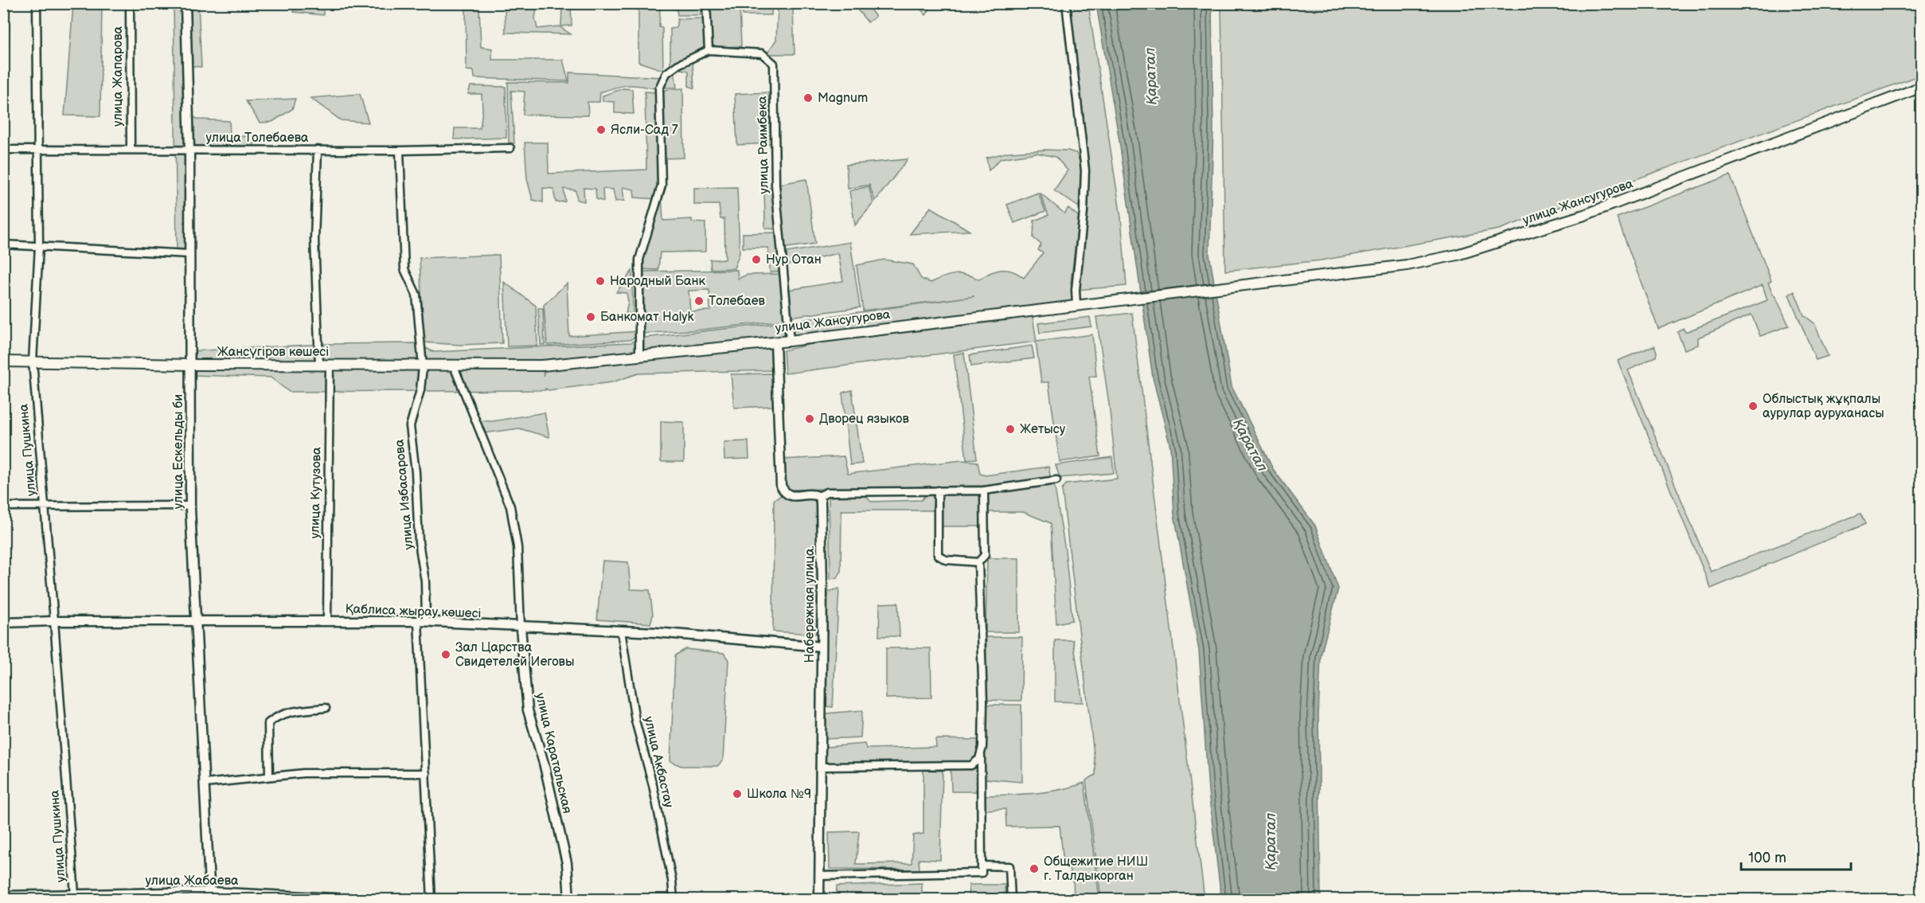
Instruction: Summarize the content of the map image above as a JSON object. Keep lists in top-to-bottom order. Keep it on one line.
{"streets":{"main road":["улица Жансугурова","Жансүгіров көшесі"],"street":["улица Жапарова","улица Толебаева","улица Раимбека","улица Пушкина","улица Ескельды би","улица Кутузова","улица Избасарова","Набережная улица.","Қаблиса жырау көшесі","улица Каратальская","улица Акбастау","улица Жабаева"]},"crossings":[["улица Жапарова","улица Толебаева"],["улица Толебаева","улица Пушкина"],["улица Толебаева","улица Ескельды би"],["улица Раимбека","улица Жансугурова"],["улица Жансугурова","Жансүгіров көшесі"],["Жансүгіров көшесі","улица Пушкина"],["Жансүгіров көшесі","улица Ескельды би"],["Жансүгіров көшесі","улица Кутузова"],["Жансүгіров көшесі","улица Избасарова"],["Жансүгіров көшесі","улица Каратальская"],["улица Пушкина","Қаблиса жырау көшесі"],["улица Пушкина","улица Жабаева"],["улица Ескельды би","Қаблиса жырау көшесі"],["улица Ескельды би","улица Жабаева"],["улица Кутузова","Қаблиса жырау көшесі"],["улица Избасарова","Қаблиса жырау көшесі"],["Набережная улица.","Қаблиса жырау көшесі"],["Қаблиса жырау көшесі","улица Каратальская"],["Қаблиса жырау көшесі","улица Акбастау"]],"water":["Қаратал"],"places":["Magnum","Ясли-Сад 7","Нур Отан","Народный Банк","Толебаев","Банкомат Halyk","Облыстық жұқпалы аурулар ауруханасы","Дворец языков","Жетысу","Зал Царства Свидетелей Иеговы","Школа №9","Общежитие НИШ г. Талдыкорган"],"scale_bar":"100 m"}
